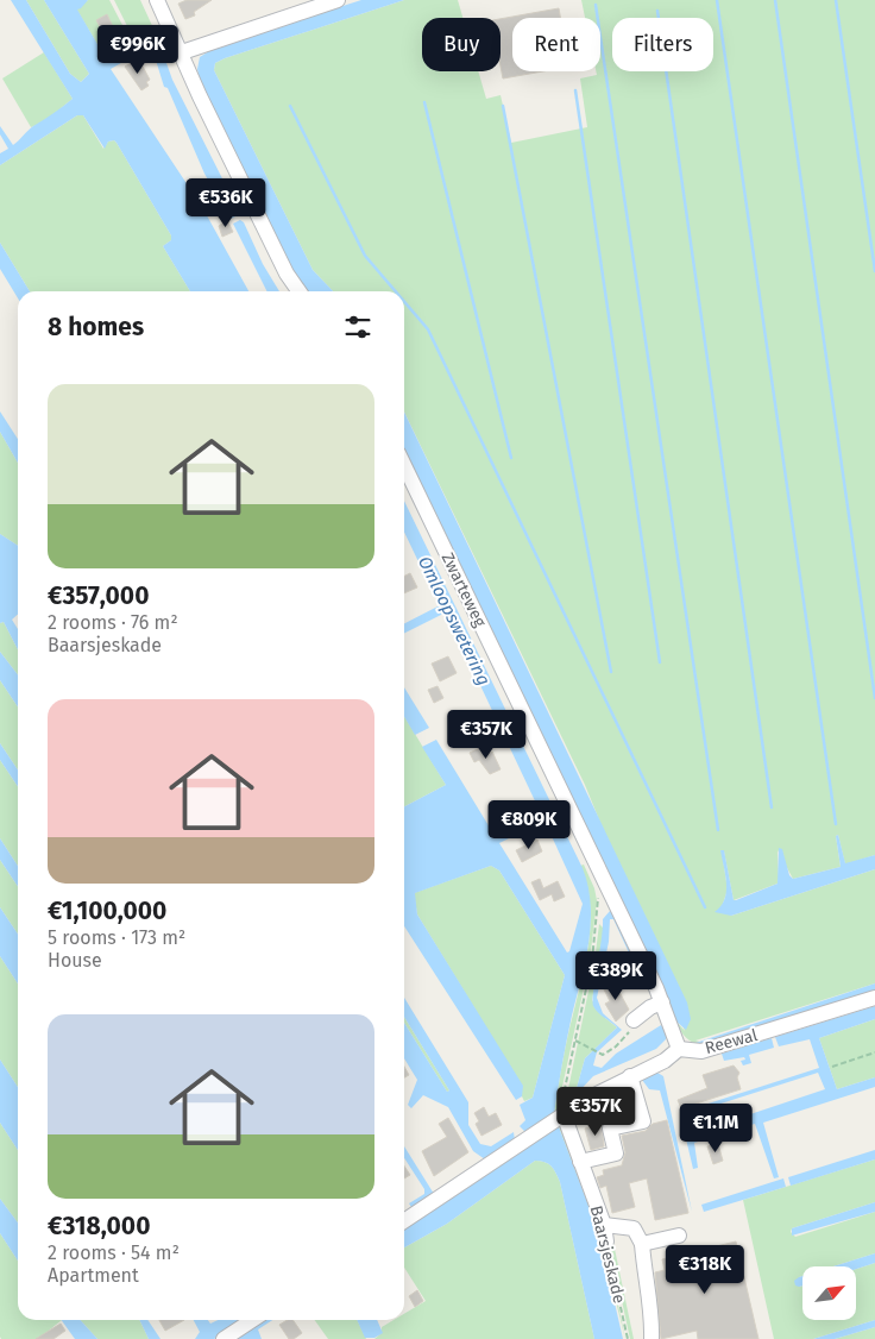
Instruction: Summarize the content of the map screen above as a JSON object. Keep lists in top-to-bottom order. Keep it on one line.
{"streets":{"street":["Zwarteweg","Reewal","Baarsjeskade"]},"crossings":[["Zwarteweg","Reewal"]],"water":["Omloopswetering"],"north":"top right","page":{"chip":["Buy","Rent","Filters"],"price":["€996K","€536K","€357K","€809K","€389K","€357K","€1.1M","€318K"],"heading":"8 homes","list":[{"name":"€357,000","note":"2 rooms · 76 m² · Baarsjeskade"},{"name":"€1,100,000","note":"5 rooms · 173 m² · House"},{"name":"€318,000","note":"2 rooms · 54 m² · Apartment"}]}}
